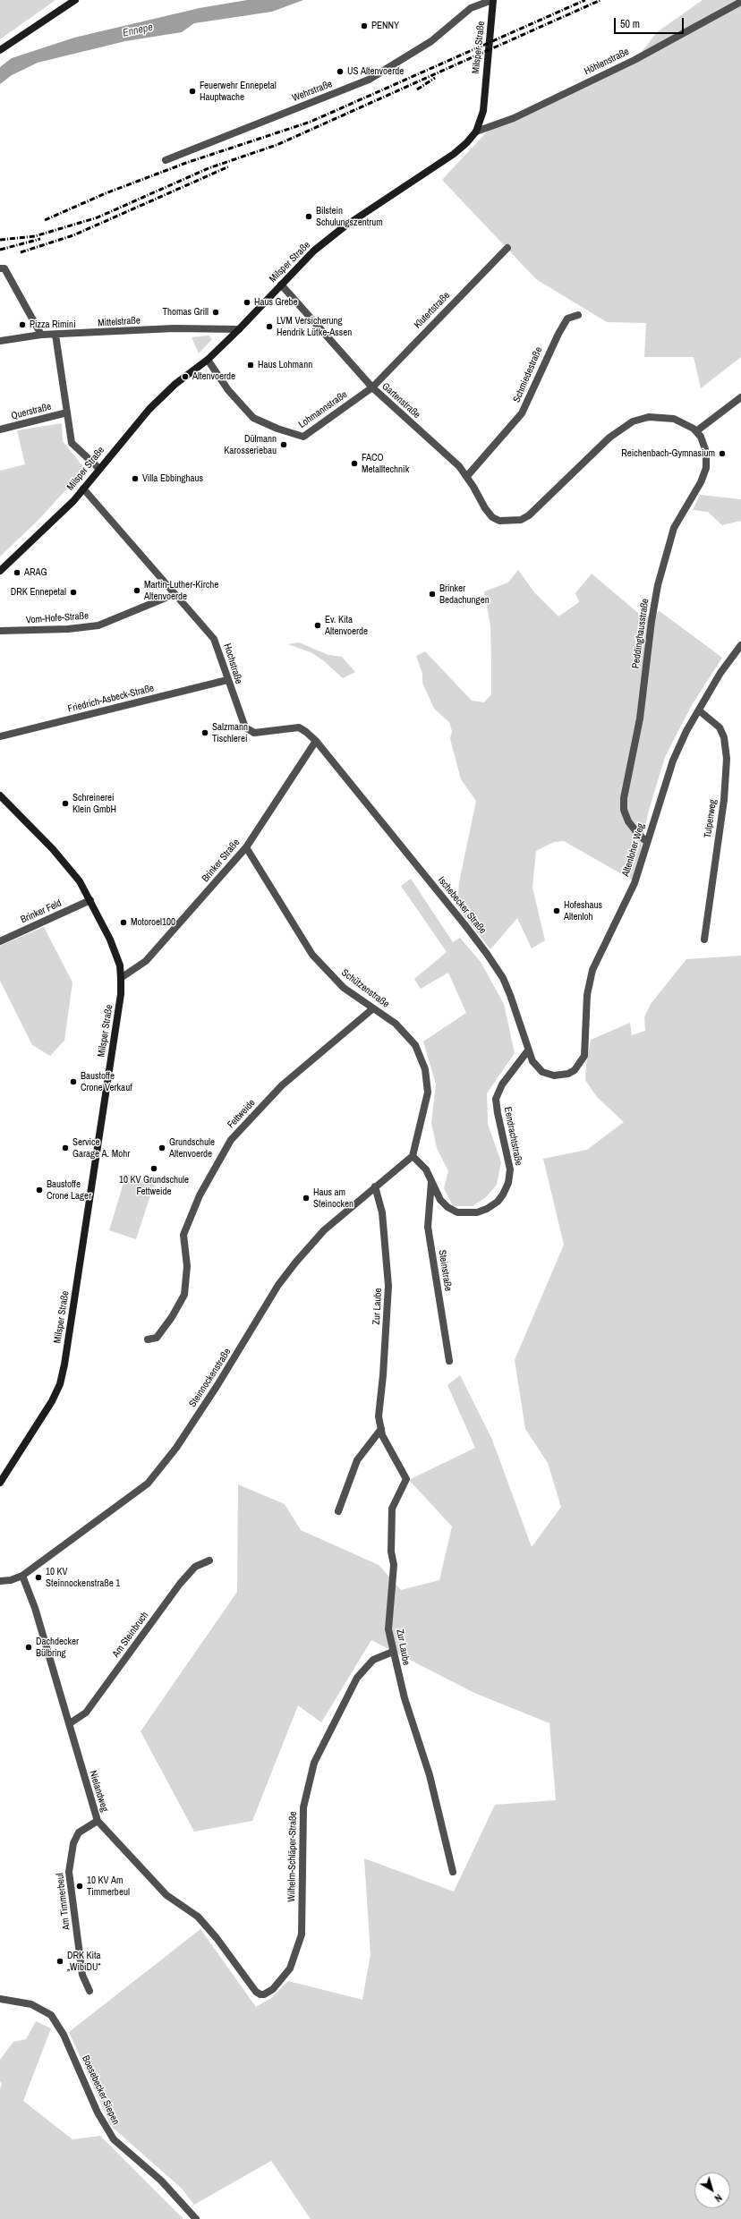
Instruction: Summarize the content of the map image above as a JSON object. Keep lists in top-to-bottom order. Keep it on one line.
{"streets":{"street":["Milsper Straße","Höhlenstraße","Wehrstraße","Klutertstraße","Mittelstraße","Schmiedestraße","Gartenstraße","Lohmannstraße","Querstraße","Vom-Hofe-Straße","Peddinghausstraße","Hochstraße","Friedrich-Asbeck-Straße","Tulpenweg","Altenloher Weg","Brinker Straße","Ischebecker Straße","Brinker Feld","Schützenstraße","Fettweide","Eendrachtstraße","Steinstraße","Zur Laube","Steinnockenstraße","Am Steinbruch","Nielandweg","Wilhelm-Schläper-Straße","Am Timmerbeul","Boesebecker Siepen"]},"crossings":[["Milsper Straße","Höhlenstraße"],["Milsper Straße","Wehrstraße"],["Milsper Straße","Mittelstraße"],["Milsper Straße","Gartenstraße"],["Milsper Straße","Lohmannstraße"],["Milsper Straße","Hochstraße"],["Milsper Straße","Brinker Straße"],["Milsper Straße","Brinker Feld"],["Klutertstraße","Gartenstraße"],["Klutertstraße","Lohmannstraße"],["Schmiedestraße","Gartenstraße"],["Gartenstraße","Lohmannstraße"],["Gartenstraße","Peddinghausstraße"],["Vom-Hofe-Straße","Hochstraße"],["Peddinghausstraße","Altenloher Weg"],["Hochstraße","Friedrich-Asbeck-Straße"],["Hochstraße","Brinker Straße"],["Hochstraße","Ischebecker Straße"],["Tulpenweg","Altenloher Weg"],["Altenloher Weg","Ischebecker Straße"],["Brinker Straße","Ischebecker Straße"],["Brinker Straße","Schützenstraße"],["Ischebecker Straße","Eendrachtstraße"],["Schützenstraße","Fettweide"],["Schützenstraße","Eendrachtstraße"],["Schützenstraße","Steinnockenstraße"],["Eendrachtstraße","Steinstraße"],["Eendrachtstraße","Steinnockenstraße"],["Zur Laube","Steinnockenstraße"],["Zur Laube","Wilhelm-Schläper-Straße"],["Steinnockenstraße","Nielandweg"],["Am Steinbruch","Nielandweg"],["Nielandweg","Wilhelm-Schläper-Straße"],["Nielandweg","Am Timmerbeul"]],"water":["Ennepe"],"places":["PENNY","US Altenvoerde","Feuerwehr Ennepetal Hauptwache","Bilstein Schulungszentrum","Haus Grebe","Thomas Grill","Pizza Rimini","LVM Versicherung Hendrik Lütke-Assen","Haus Lohmann","Altenvoerde","Dülmann Karosseriebau","Reichenbach-Gymnasium","FACO Metalltechnik","Villa Ebbinghaus","ARAG","Martin-Luther-Kirche Altenvoerde","DRK Ennepetal","Brinker Bedachungen","Ev. Kita Altenvoerde","Salzmann Tischlerei","Schreinerei Klein GmbH","Hofeshaus Altenloh","Motoroel100","Baustoffe Crone Verkauf","Service Garage A. Mohr","Grundschule Altenvoerde","10 KV Grundschule Fettweide","Baustoffe Crone Lager","Haus am Steinocken","10 KV Steinnockenstraße 1","Dachdecker Bülbring","10 KV Am Timmerbeul","DRK Kita „WibiDU“"],"scale_bar":"50 m","north":"bottom right"}
